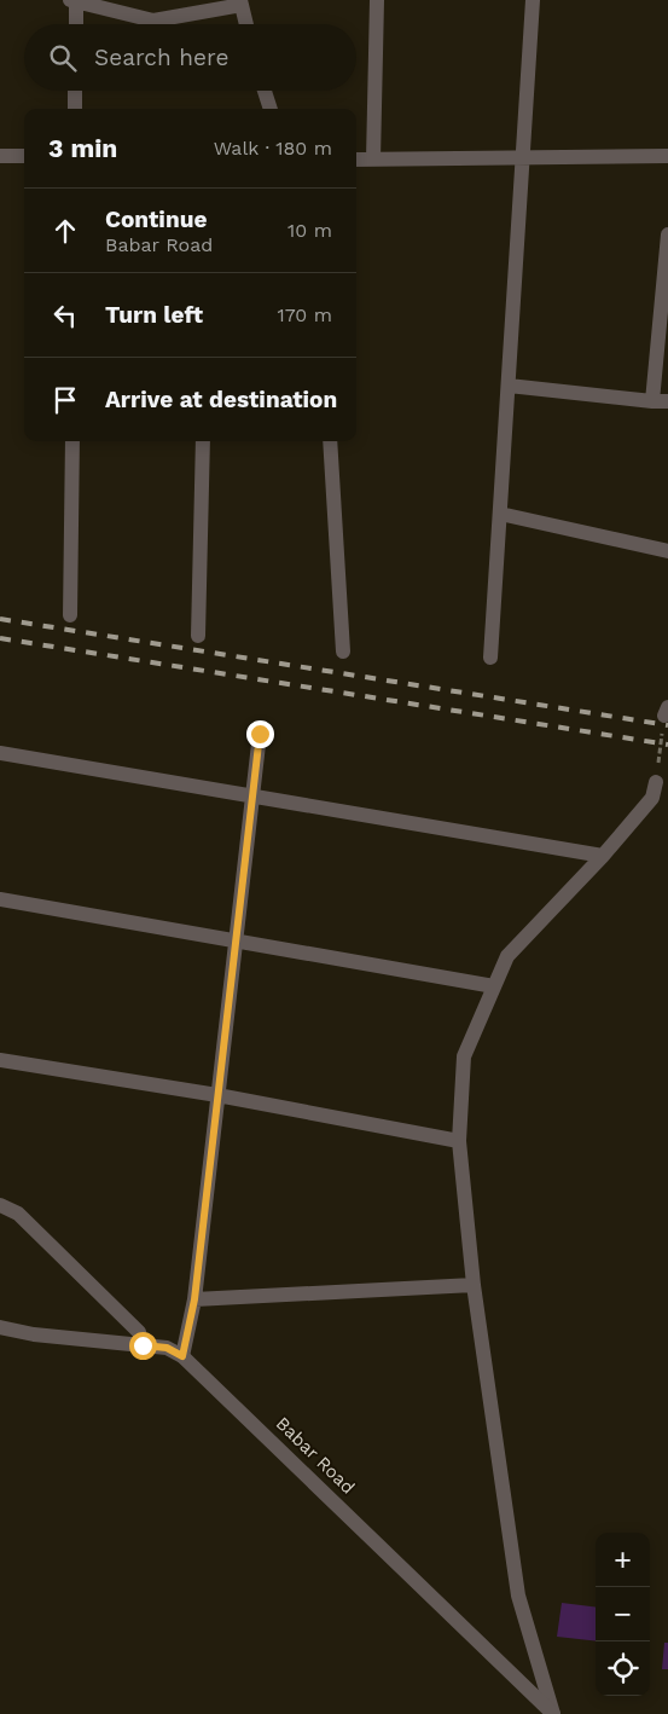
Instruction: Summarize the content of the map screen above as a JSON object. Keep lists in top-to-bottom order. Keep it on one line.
{"streets":{"street":["Babar Road"]},"page":{"search":"Search here","heading":["3 min","Walk · 180 m"],"list":[["Continue","Babar Road","10 m"],["Turn left","170 m"],"Arrive at destination"],"map_buttons":["+","−"]}}
